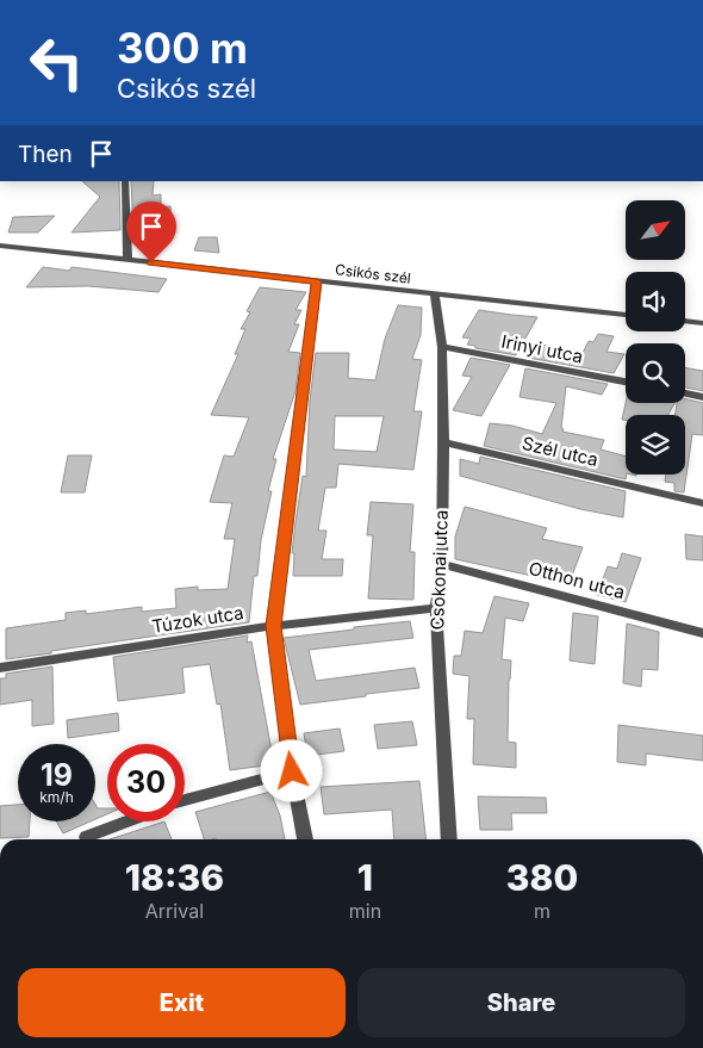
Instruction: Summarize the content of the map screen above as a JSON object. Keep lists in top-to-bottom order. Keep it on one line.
{"streets":{"street":["Csikós szél","Irinyi utca","Szél utca","Csokonai utca","Otthon utca","Túzok utca"]},"crossings":[["Csikós szél","Csokonai utca"],["Irinyi utca","Csokonai utca"],["Szél utca","Csokonai utca"],["Csokonai utca","Otthon utca"],["Csokonai utca","Túzok utca"]],"north":"top right","page":{"turn":["300 m","Csikós szél"],"then":"Then","speed":"19 km/h","limit":"30","eta":["18:36","Arrival","1","min","380","m"],"buttons":["Exit","Share"]}}
